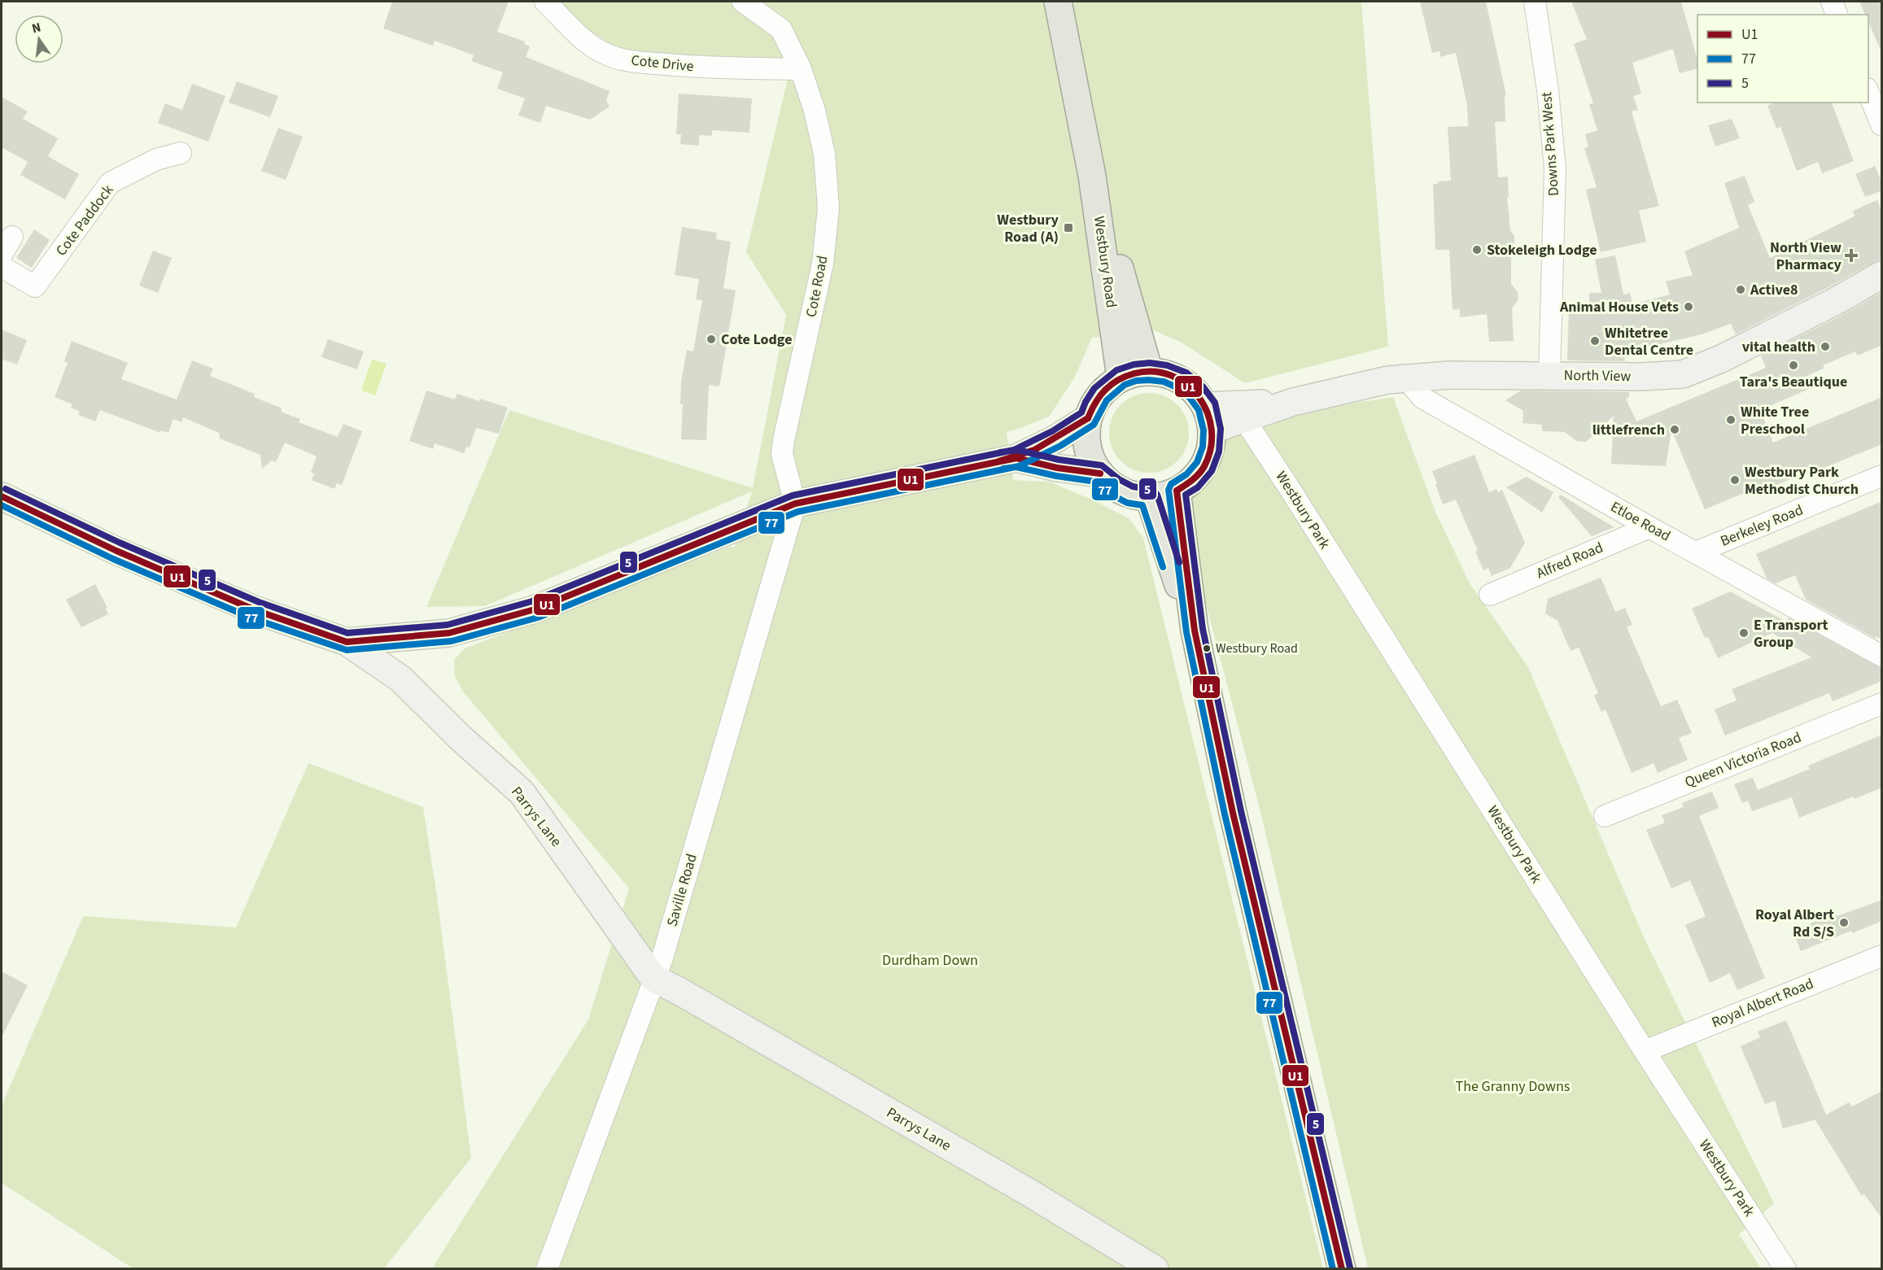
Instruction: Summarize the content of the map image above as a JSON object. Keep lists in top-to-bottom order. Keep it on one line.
{"streets":{"main road":["Westbury Road","North View","Parrys Lane"],"street":["Cote Drive","Downs Park West","Cote Paddock","Cote Road","Westbury Park","Etloe Road","Berkeley Road","Alfred Road","Queen Victoria Road","Saville Road","Royal Albert Road"]},"crossings":[["Cote Drive","Cote Road"],["Downs Park West","North View"],["Westbury Road","North View"],["Westbury Road","Parrys Lane"],["Cote Road","Parrys Lane"],["Cote Road","Saville Road"],["North View","Westbury Park"],["North View","Etloe Road"],["North View","Parrys Lane"],["Westbury Park","Royal Albert Road"],["Etloe Road","Berkeley Road"],["Etloe Road","Alfred Road"],["Parrys Lane","Saville Road"]],"parks":["Durdham Down","The Granny Downs"],"places":{"transit":["Westbury Road (A)"],"other":["Stokeleigh Lodge","Active8","Animal House Vets","Cote Lodge","Whitetree Dental Centre","vital health","Tara's Beautique","White Tree Preschool","littlefrench","Westbury Park Methodist Church","E Transport Group","Westbury Road","Royal Albert Rd S/S"],"health":["North View Pharmacy"]},"lines":["transit line 5","transit line U1","transit line 77"],"legend":["U1","77","5"],"north":"top"}
